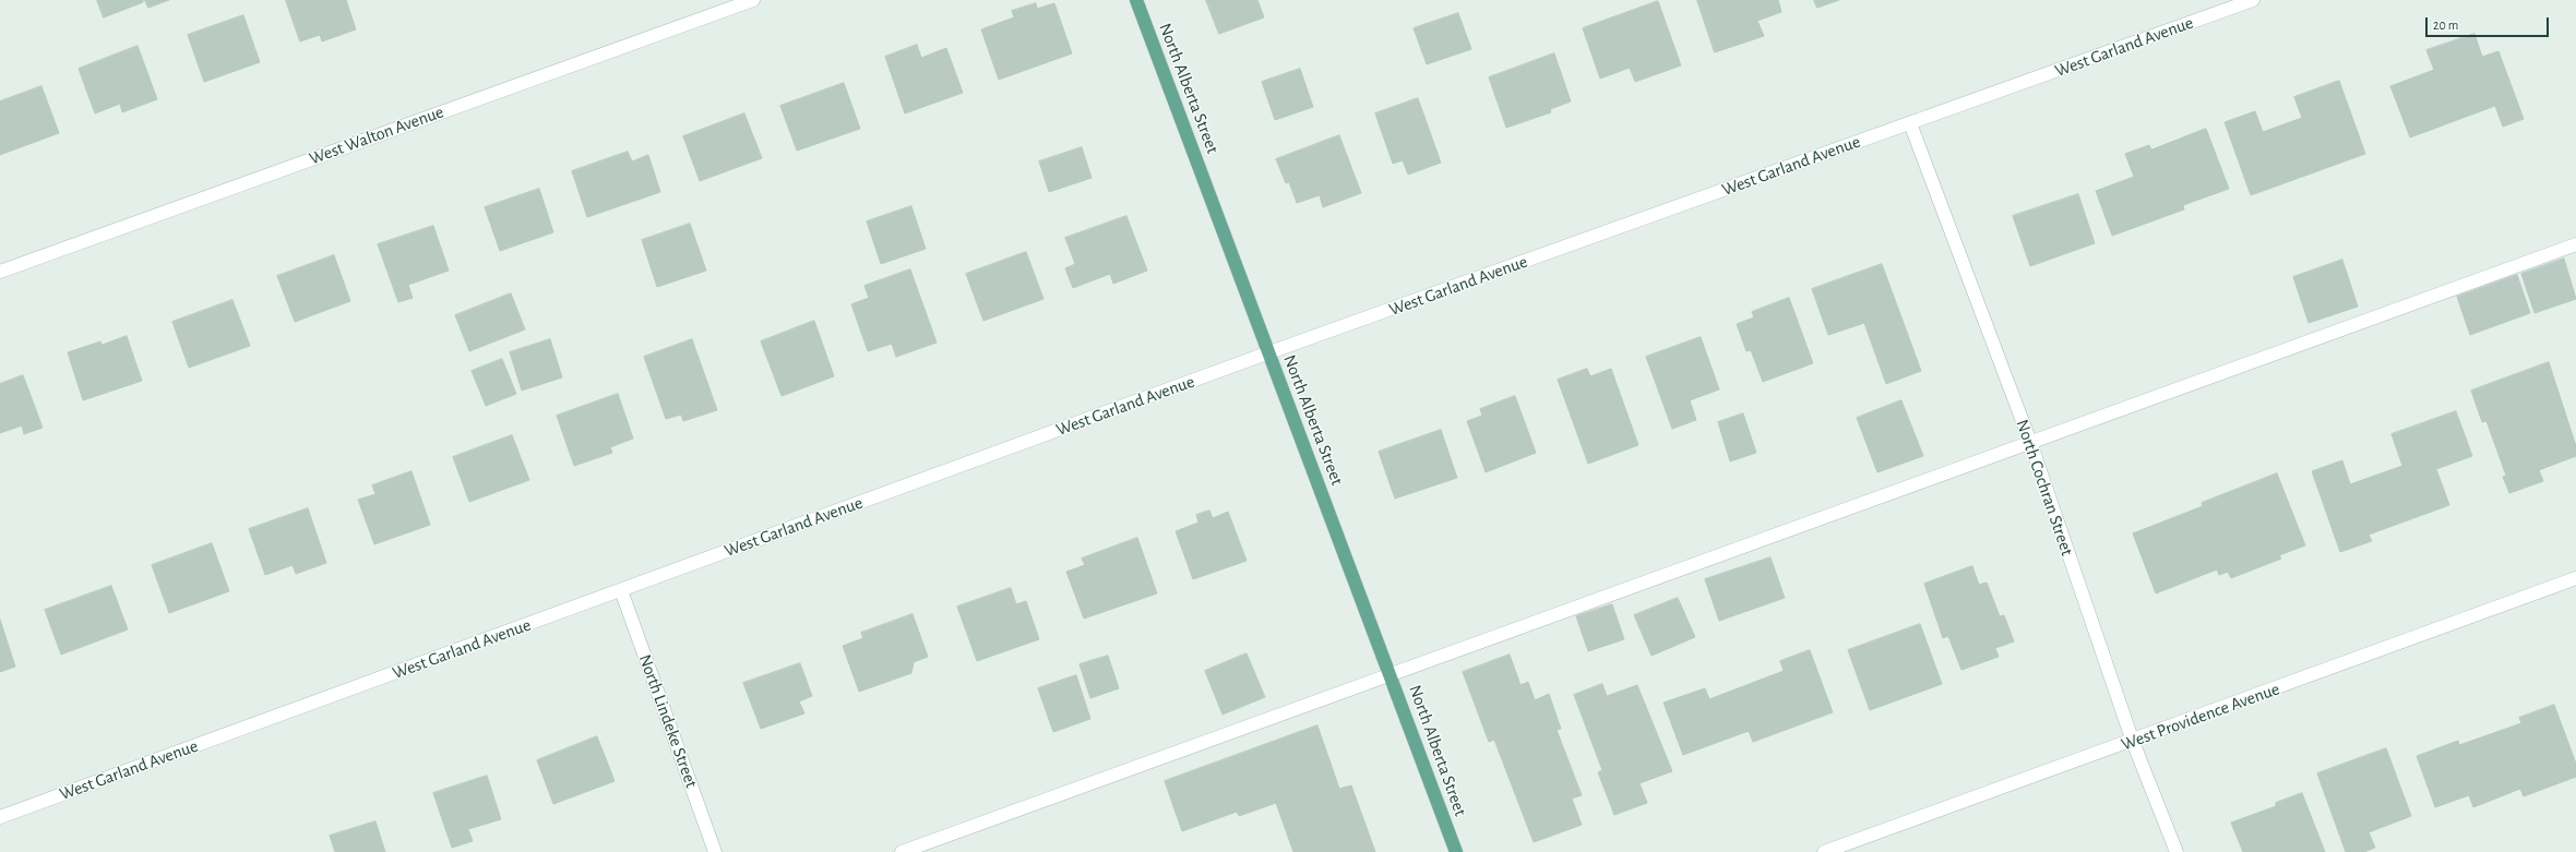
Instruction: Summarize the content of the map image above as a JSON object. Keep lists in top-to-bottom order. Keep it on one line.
{"streets":{"main road":["North Alberta Street"],"street":["West Garland Avenue","West Walton Avenue","North Cochran Street","West Providence Avenue","North Lindeke Street"]},"crossings":[["West Garland Avenue","North Alberta Street"],["West Garland Avenue","North Cochran Street"],["West Garland Avenue","North Lindeke Street"],["North Cochran Street","West Providence Avenue"]],"scale_bar":"20 m"}
